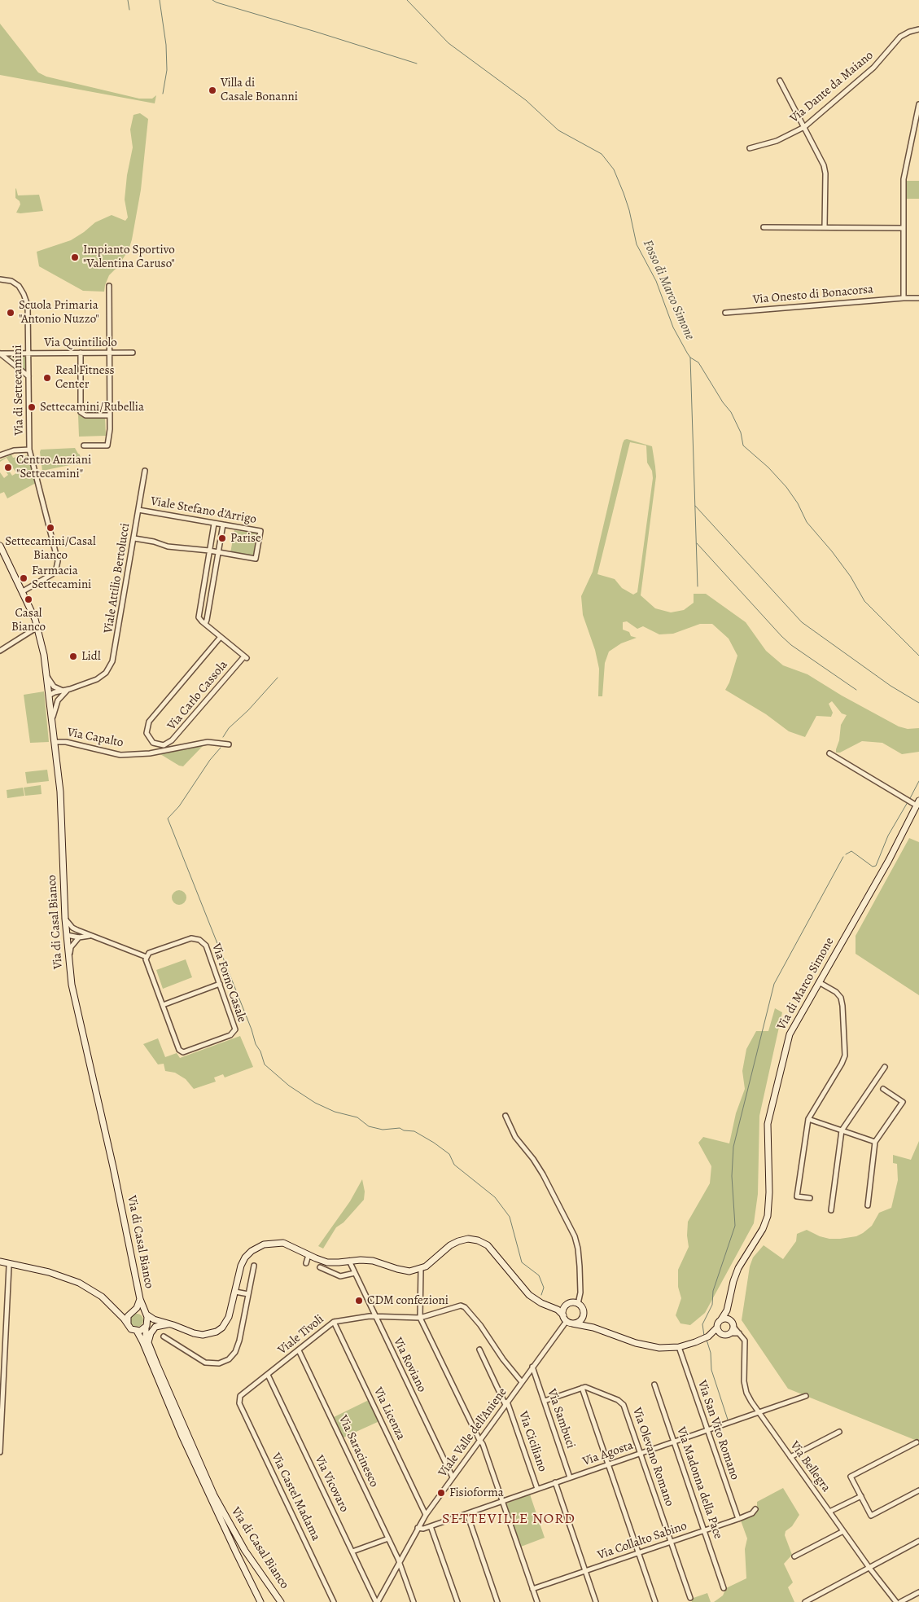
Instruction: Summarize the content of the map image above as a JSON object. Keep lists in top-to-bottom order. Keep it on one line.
{"streets":{"street":["Via Dante da Maiano","Via Onesto di Bonacorsa","Via Quintiliolo","Via di Settecamini","Viale Stefano d'Arrigo","Viale Attilio Bertolucci","Via Carlo Cassola","Via Capalto","Via di Casal Bianco","Via Forno Casale","Via di Marco Simone","Viale Tivoli","Via Roviano","Via Licenza","Via Sambuci","Via San Vito Romano","Viale Valle dell'Aniene","Via Ciciliano","Via Saracinesco","Via Agosta","Via Olevano Romano","Via Bellegra","Via Madonna della Pace","Via Vicovaro","Via Castel Madama","Via Collalto Sabino"]},"crossings":[["Via Quintiliolo","Via di Settecamini"],["Via di Settecamini","Via di Casal Bianco"],["Viale Stefano d'Arrigo","Viale Attilio Bertolucci"],["Viale Attilio Bertolucci","Via di Casal Bianco"],["Via Capalto","Via di Casal Bianco"],["Via di Marco Simone","Via Bellegra"],["Viale Tivoli","Via Roviano"],["Viale Tivoli","Via Licenza"],["Viale Tivoli","Viale Valle dell'Aniene"],["Viale Tivoli","Via Saracinesco"],["Viale Tivoli","Via Vicovaro"],["Viale Tivoli","Via Castel Madama"],["Via Roviano","Viale Valle dell'Aniene"],["Via Licenza","Viale Valle dell'Aniene"],["Via Sambuci","Viale Valle dell'Aniene"],["Via Sambuci","Via Agosta"],["Via San Vito Romano","Via Agosta"],["Via San Vito Romano","Via Collalto Sabino"],["Viale Valle dell'Aniene","Via Ciciliano"],["Viale Valle dell'Aniene","Via Saracinesco"],["Viale Valle dell'Aniene","Via Agosta"],["Viale Valle dell'Aniene","Via Vicovaro"],["Via Ciciliano","Via Agosta"],["Via Agosta","Via Olevano Romano"],["Via Agosta","Via Bellegra"],["Via Agosta","Via Madonna della Pace"],["Via Olevano Romano","Via Collalto Sabino"],["Via Madonna della Pace","Via Collalto Sabino"]],"districts":["SETTEVILLE NORD"],"water":["Fosso di Marco Simone"],"places":["Villa di Casale Bonanni","Impianto Sportivo \"Valentina Caruso\"","Scuola Primaria \"Antonio Nuzzo\"","Real Fitness Center","Settecamini/Rubellia","Centro Anziani \"Settecamini\"","Settecamini/Casal Bianco","Parise","Farmacia Settecamini","Casal Bianco","Lidl","CDM confezioni","Fisioforma"]}
